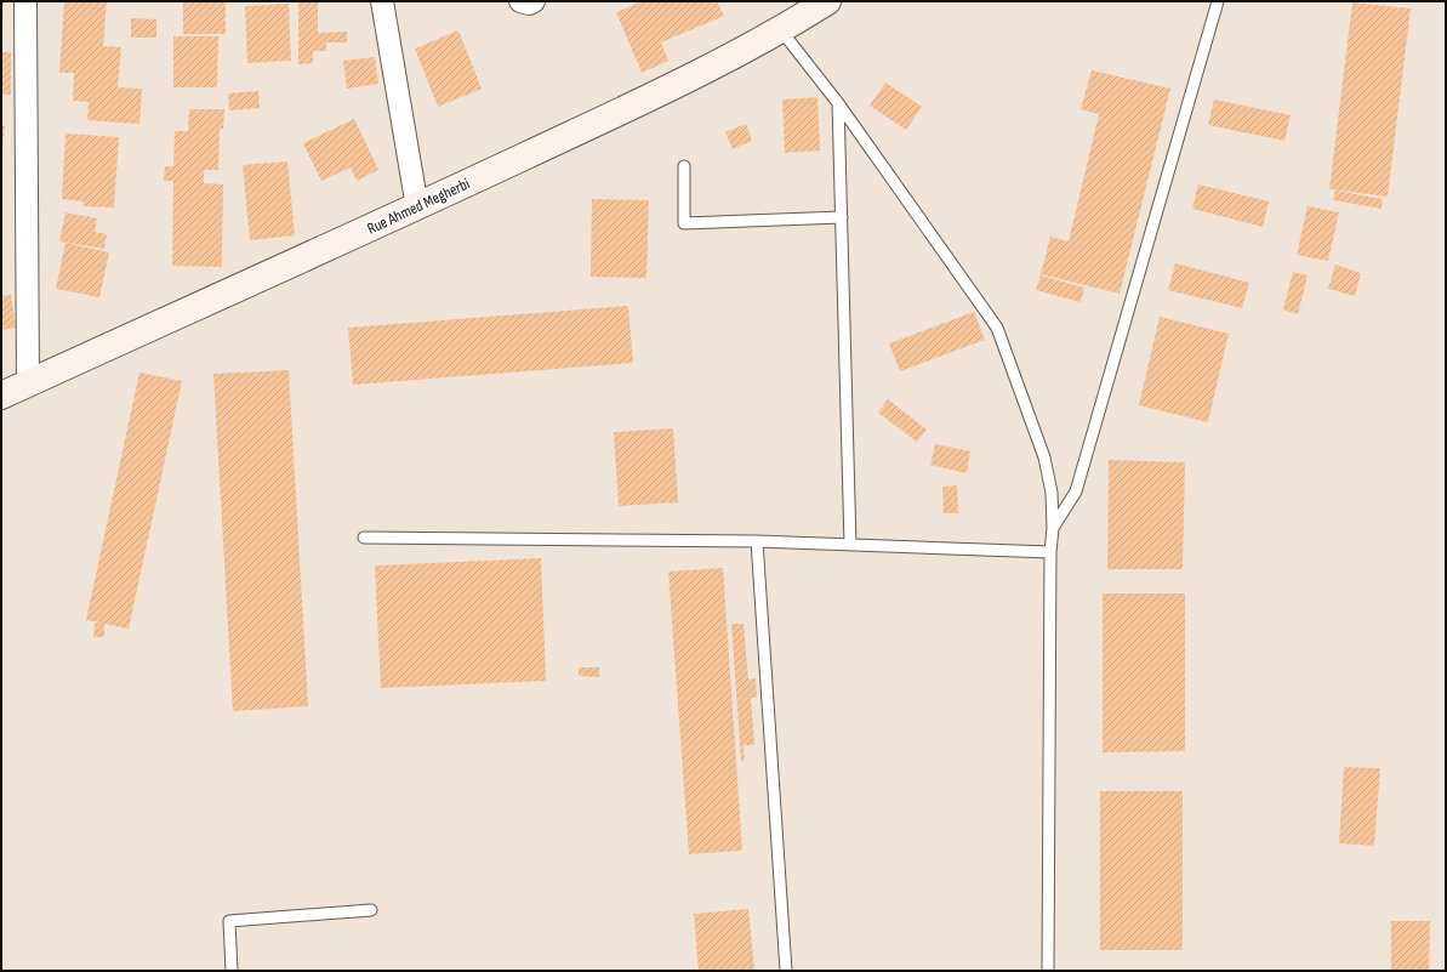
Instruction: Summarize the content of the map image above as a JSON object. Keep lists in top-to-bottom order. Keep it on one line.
{"streets":{"main road":["Rue Ahmed Megherbi"]}}
